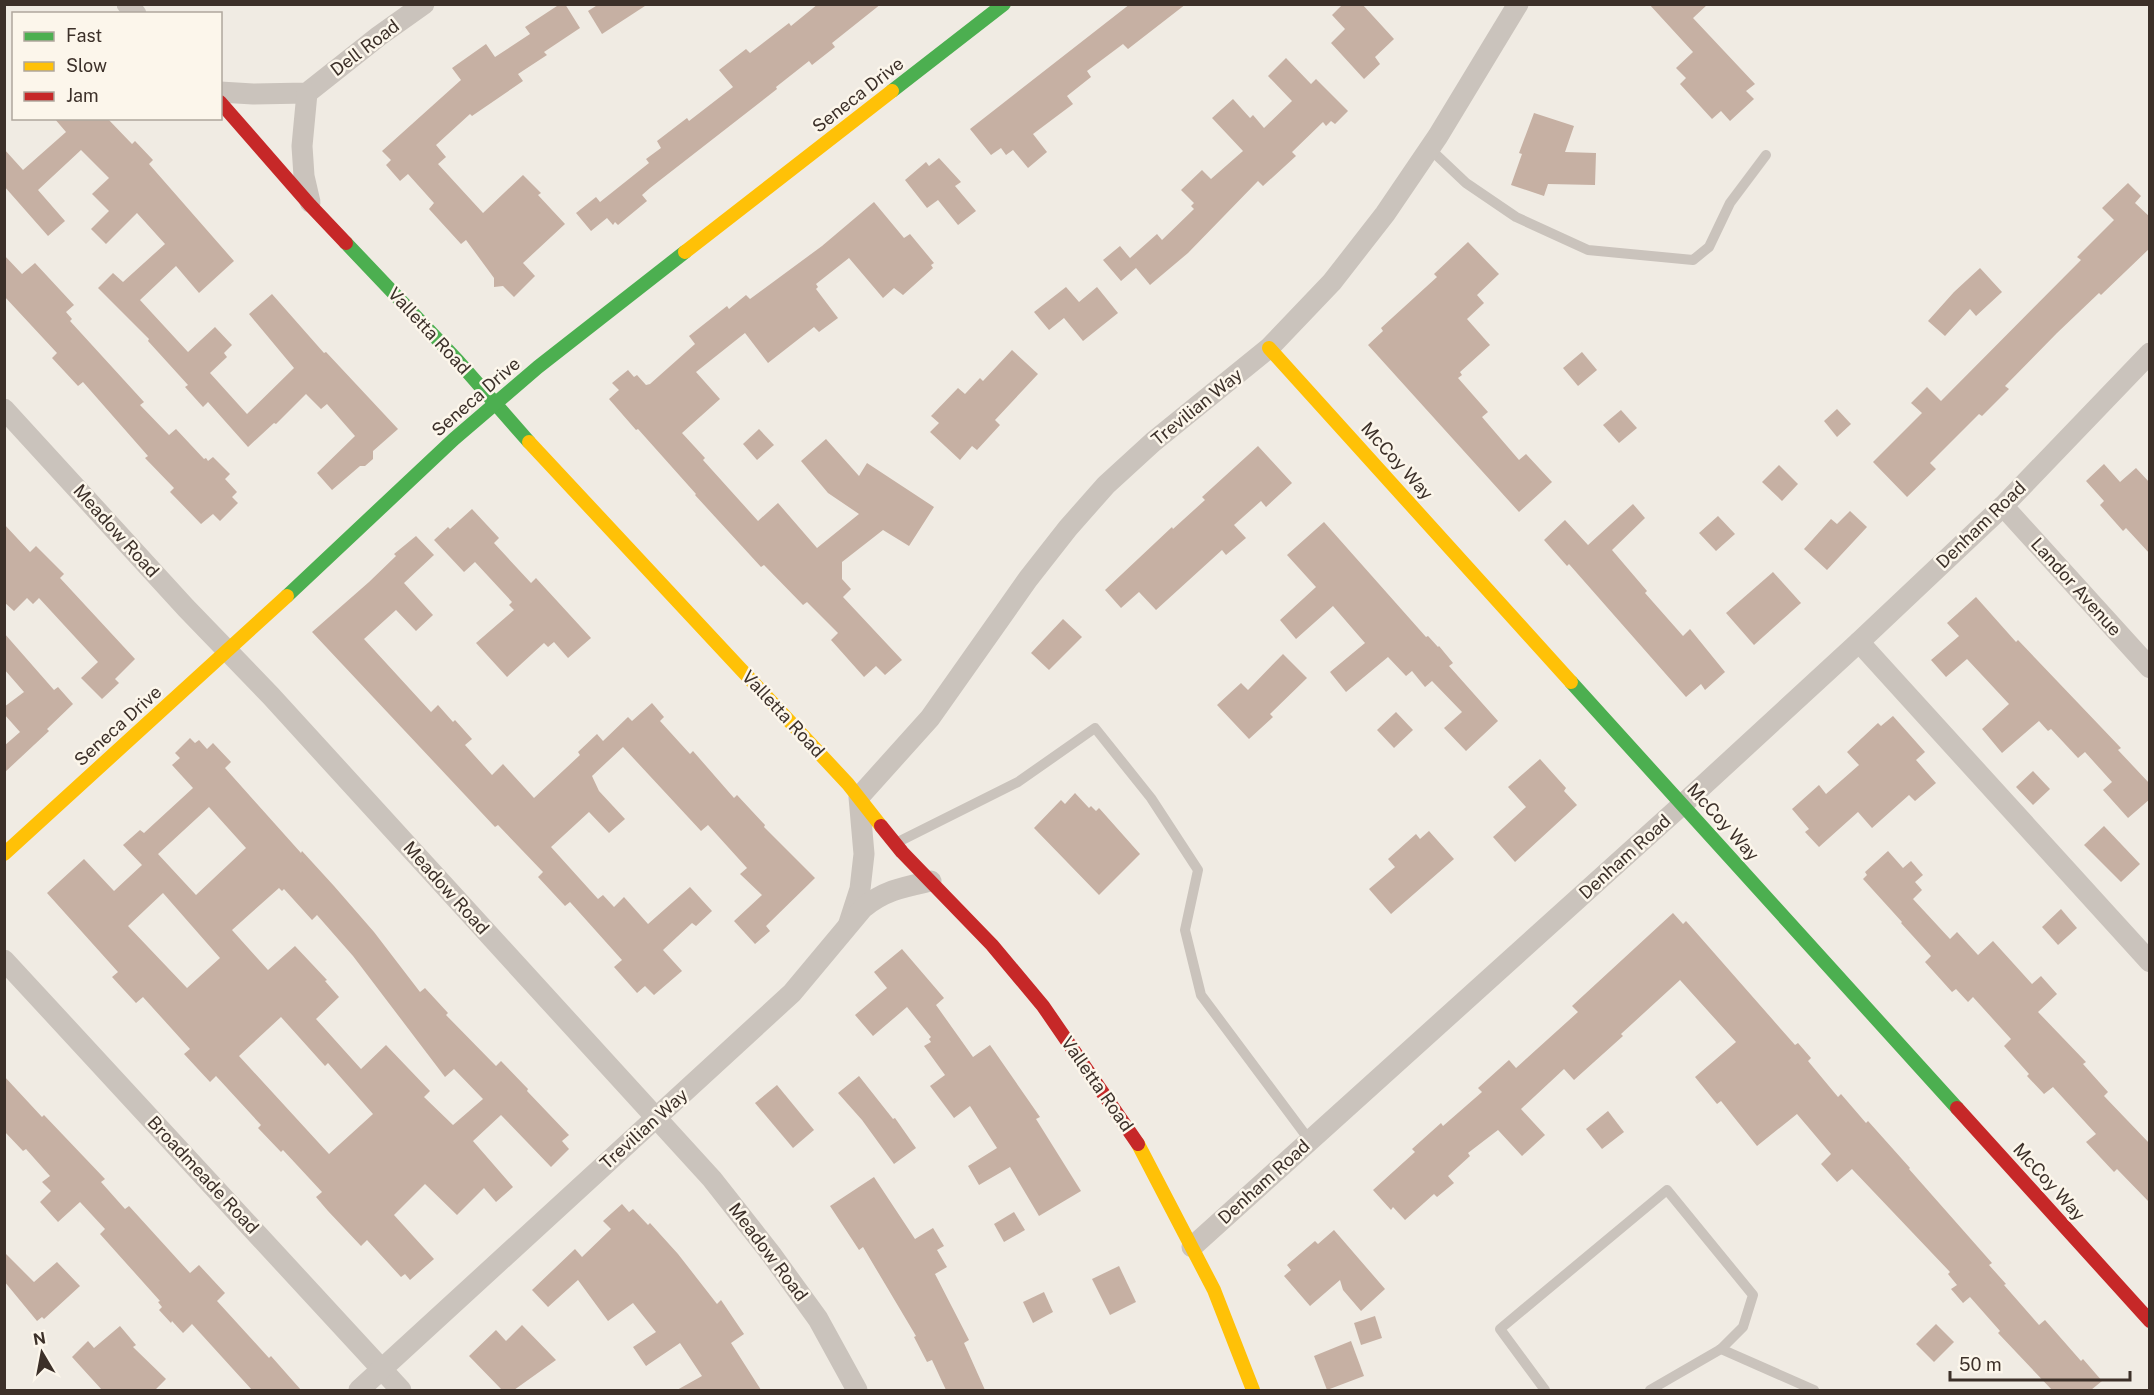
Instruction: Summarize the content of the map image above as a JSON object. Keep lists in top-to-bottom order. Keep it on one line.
{"streets":{"street":["Dell Road","Seneca Drive","Valletta Road","Trevilian Way","McCoy Way","Denham Road","Meadow Road","Landor Avenue","Broadmeade Road"]},"crossings":[["Seneca Drive","Valletta Road"],["Seneca Drive","Meadow Road"],["Valletta Road","Trevilian Way"],["Valletta Road","Denham Road"],["Trevilian Way","McCoy Way"],["Trevilian Way","Meadow Road"],["Trevilian Way","Broadmeade Road"],["McCoy Way","Denham Road"],["Denham Road","Landor Avenue"]],"legend":["Fast","Slow","Jam"],"scale_bar":"50 m","north":"top"}
